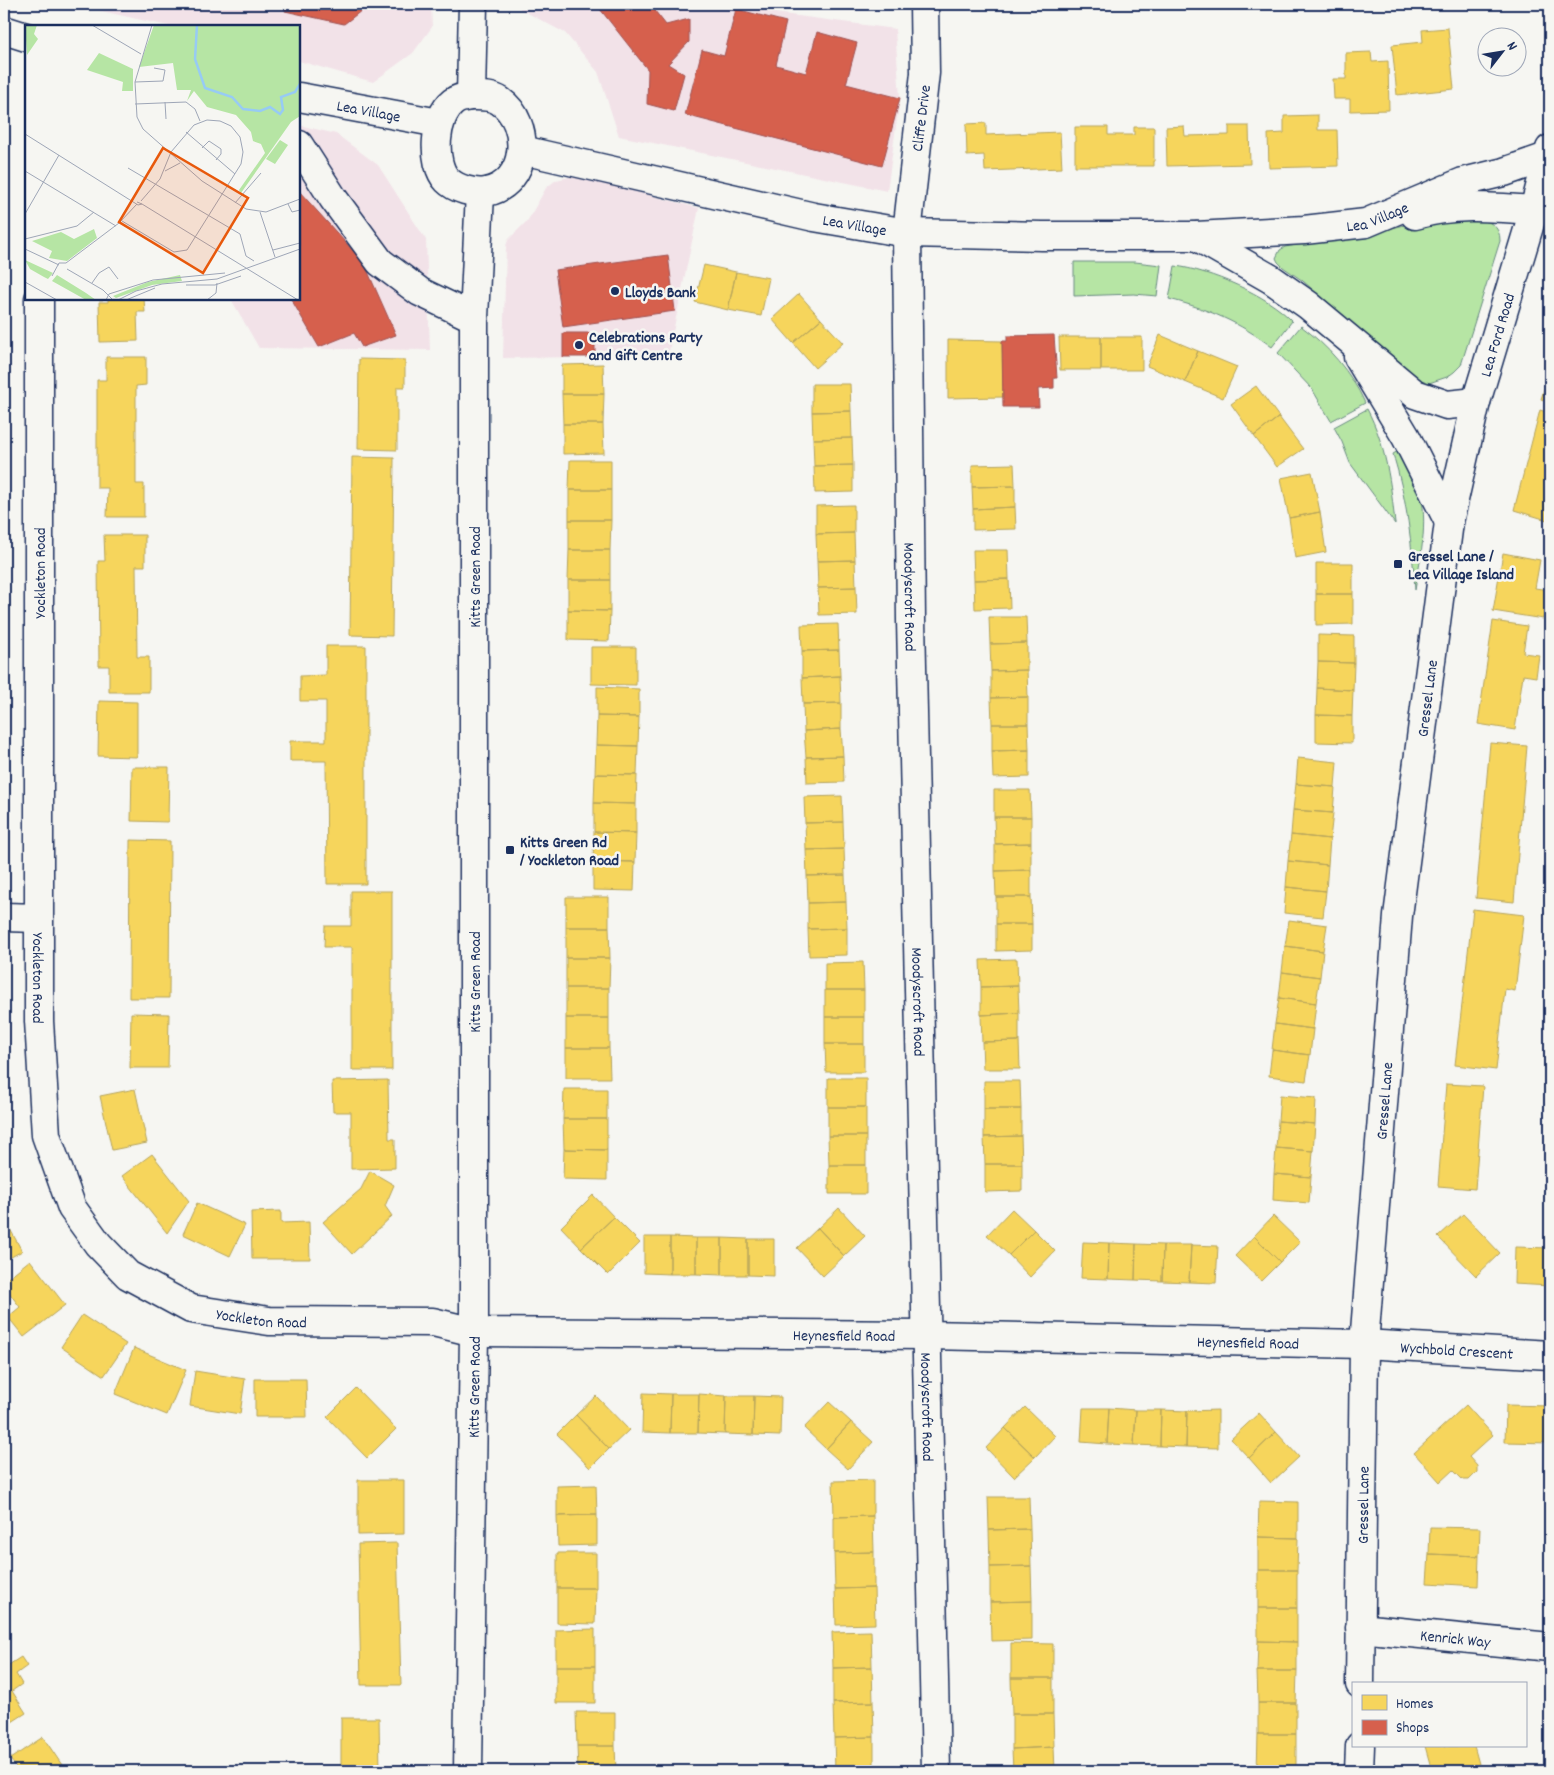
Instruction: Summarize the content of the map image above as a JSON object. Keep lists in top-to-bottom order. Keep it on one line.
{"streets":{"street":["Lea Village","Cliffe Drive","Lea Ford Road","Yockleton Road","Kitts Green Road","Moodyscroft Road","Gressel Lane","Heynesfield Road","Wychbold Crescent","Kenrick Way"]},"crossings":[["Lea Village","Cliffe Drive"],["Lea Village","Lea Ford Road"],["Lea Village","Kitts Green Road"],["Lea Village","Moodyscroft Road"],["Lea Village","Gressel Lane"],["Cliffe Drive","Moodyscroft Road"],["Lea Ford Road","Gressel Lane"],["Yockleton Road","Kitts Green Road"],["Yockleton Road","Heynesfield Road"],["Kitts Green Road","Heynesfield Road"],["Moodyscroft Road","Heynesfield Road"],["Gressel Lane","Heynesfield Road"],["Gressel Lane","Wychbold Crescent"],["Gressel Lane","Kenrick Way"],["Heynesfield Road","Wychbold Crescent"]],"places":{"other":["Lloyds Bank","Celebrations Party and Gift Centre"],"transit":["Gressel Lane / Lea Village Island","Kitts Green Rd / Yockleton Road"]},"legend":["Homes","Shops"],"north":"top right"}
